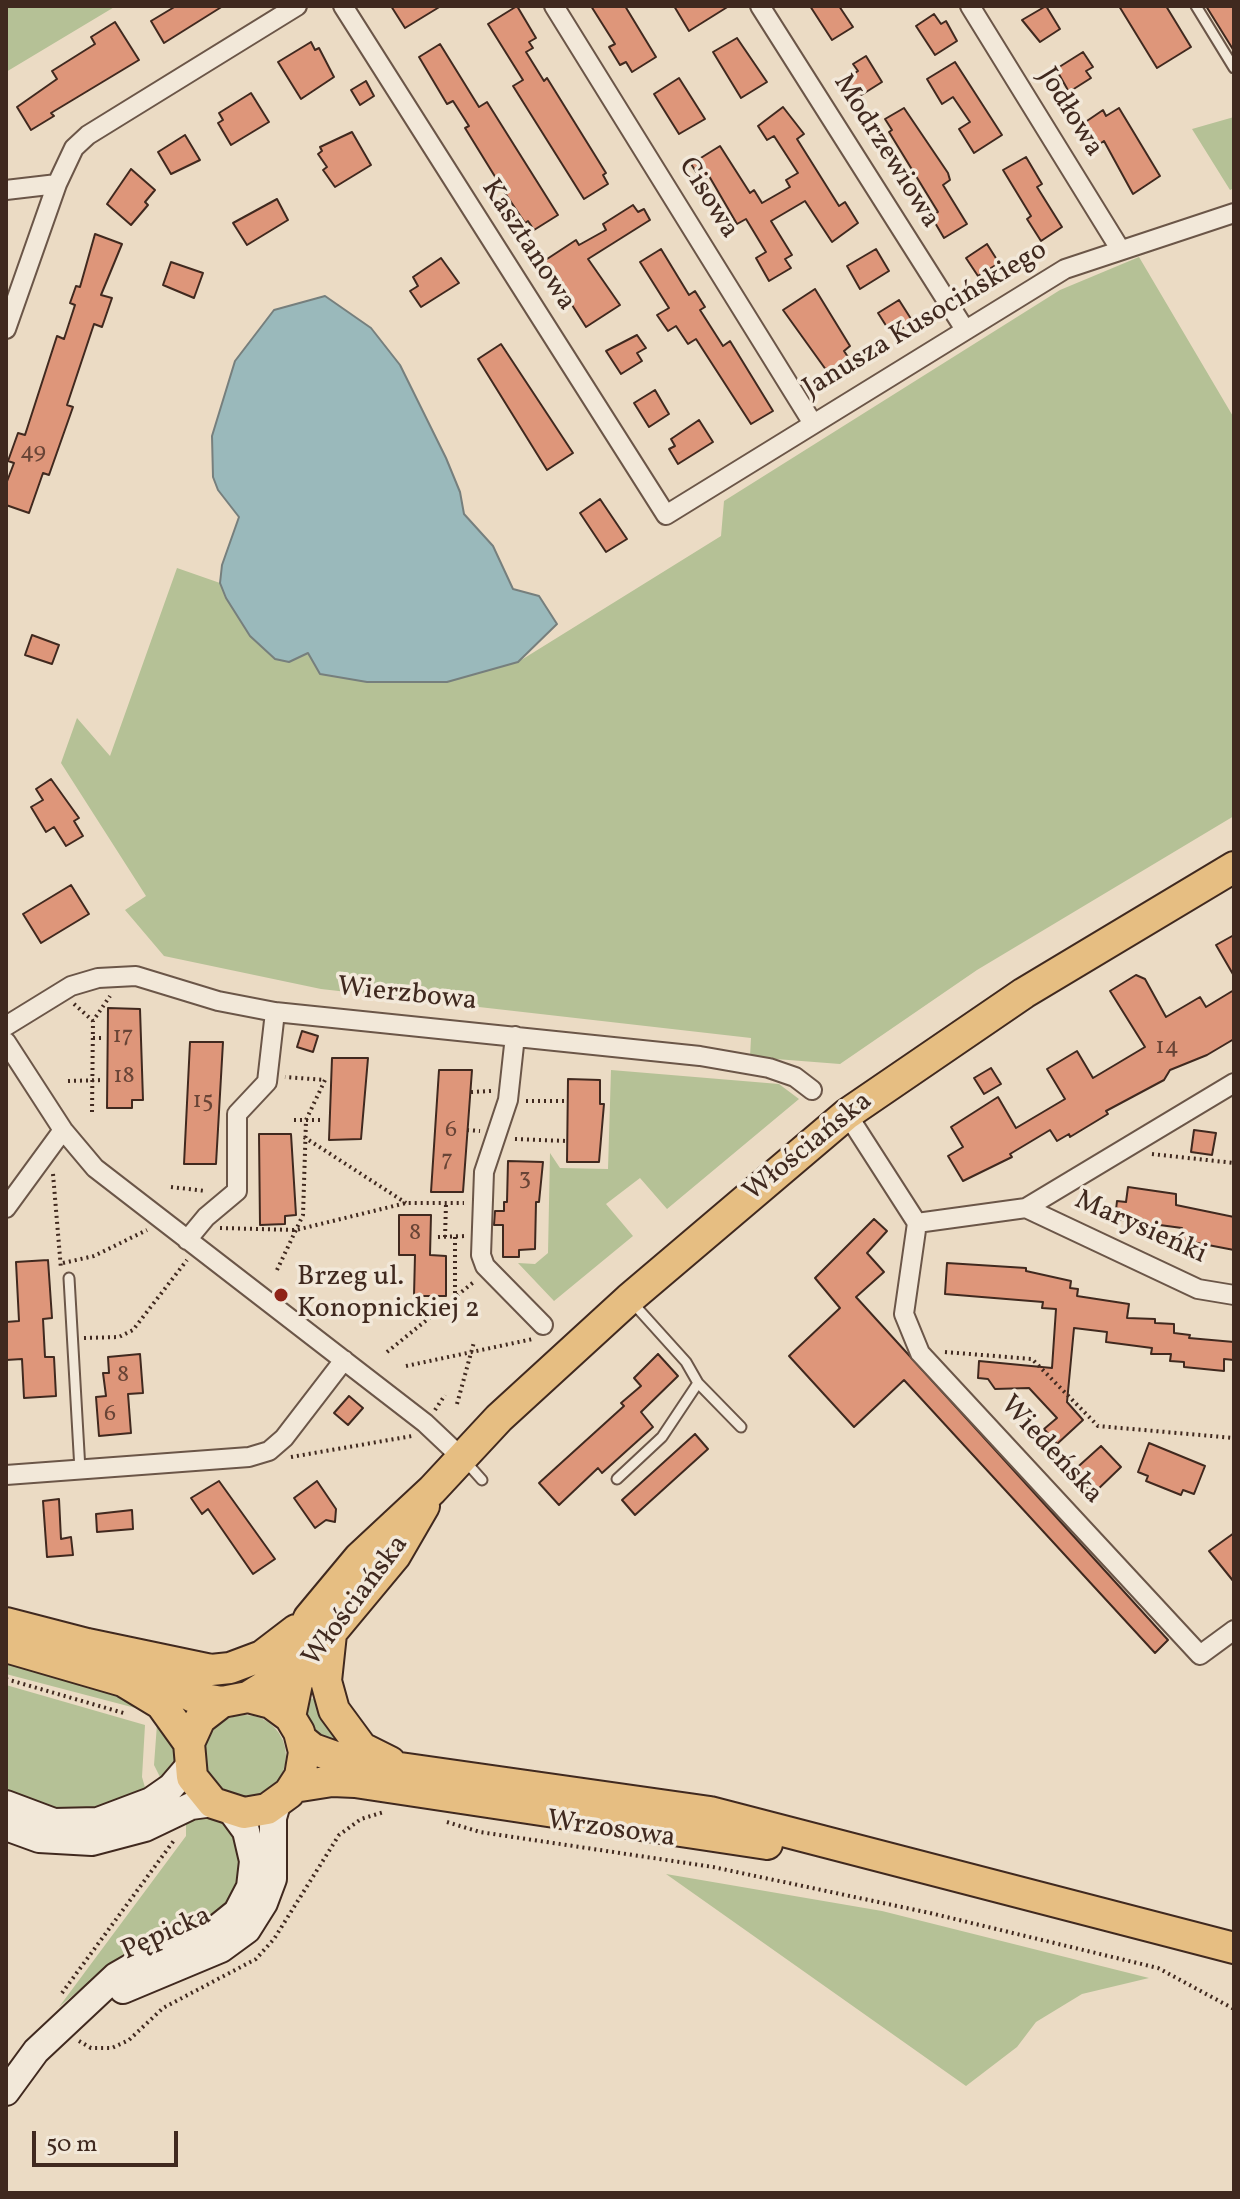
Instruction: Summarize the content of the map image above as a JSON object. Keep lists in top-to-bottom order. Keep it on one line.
{"streets":{"main road":["Włościańska"],"street":["Jodłowa","Modrzewiowa","Cisowa","Kasztanowa","Janusza Kusocińskiego","Wierzbowa","Marysieńki","Wiedeńska","Pępicka"],"path":["Wrzosowa"]},"crossings":[["Jodłowa","Janusza Kusocińskiego"],["Modrzewiowa","Janusza Kusocińskiego"],["Cisowa","Janusza Kusocińskiego"],["Kasztanowa","Janusza Kusocińskiego"],["Włościańska","Pępicka"]],"places":["Brzeg ul. Konopnickiej 2"],"house_numbers":["49","17","14","18","15","6","7","3","8","8","6"],"scale_bar":"50 m"}
